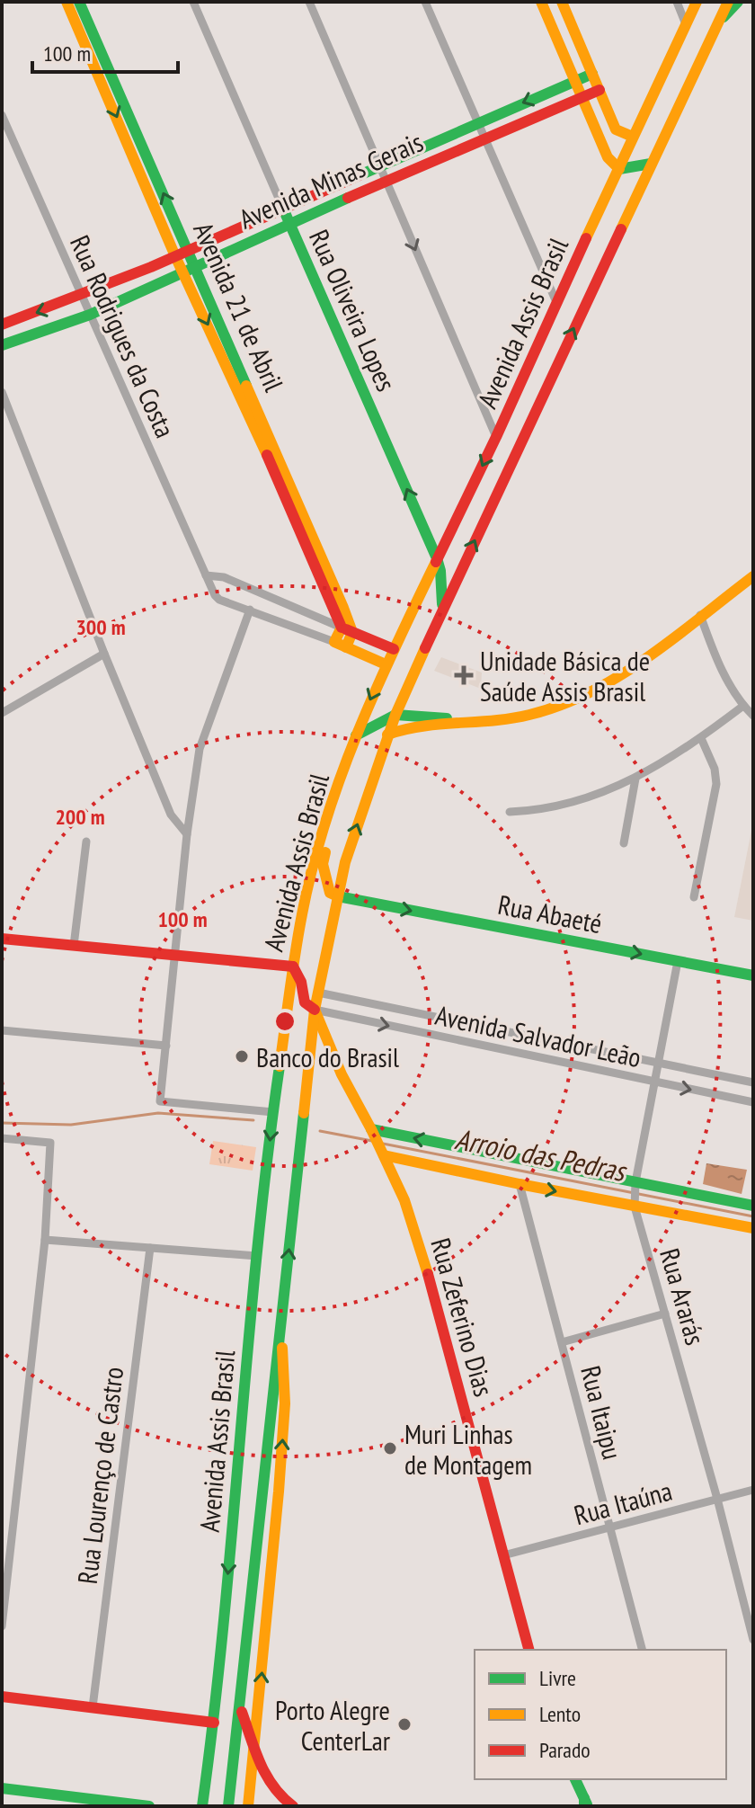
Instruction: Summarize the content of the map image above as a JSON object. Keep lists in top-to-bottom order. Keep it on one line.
{"streets":{"street":["Avenida Minas Gerais","Avenida 21 de Abril","Rua Oliveira Lopes","Avenida Assis Brasil","Rua Rodrigues da Costa","Rua Abaeté","Avenida Salvador Leão","Rua Ararás","Rua Zeferino Dias","Rua Itaipu","Rua Lourenço de Castro","Rua Itaúna"]},"crossings":[["Avenida Minas Gerais","Avenida 21 de Abril"],["Avenida Minas Gerais","Rua Oliveira Lopes"],["Avenida Minas Gerais","Rua Rodrigues da Costa"],["Rua Oliveira Lopes","Avenida Assis Brasil"],["Avenida Assis Brasil","Rua Abaeté"],["Avenida Assis Brasil","Avenida Salvador Leão"],["Avenida Assis Brasil","Rua Zeferino Dias"],["Rua Abaeté","Rua Ararás"],["Avenida Salvador Leão","Rua Ararás"],["Avenida Salvador Leão","Rua Zeferino Dias"],["Rua Ararás","Rua Itaúna"],["Rua Zeferino Dias","Rua Itaúna"],["Rua Itaipu","Rua Itaúna"]],"one_way":["Rua Oliveira Lopes","Rua Abaeté"],"water":["Arroio das Pedras"],"places":{"health":["Unidade Básica de Saúde Assis Brasil"],"other":["Banco do Brasil","Muri Linhas de Montagem","Porto Alegre CenterLar"]},"legend":["Livre","Lento","Parado"],"scale_bar":"100 m","rings":["300 m","200 m","100 m"]}
